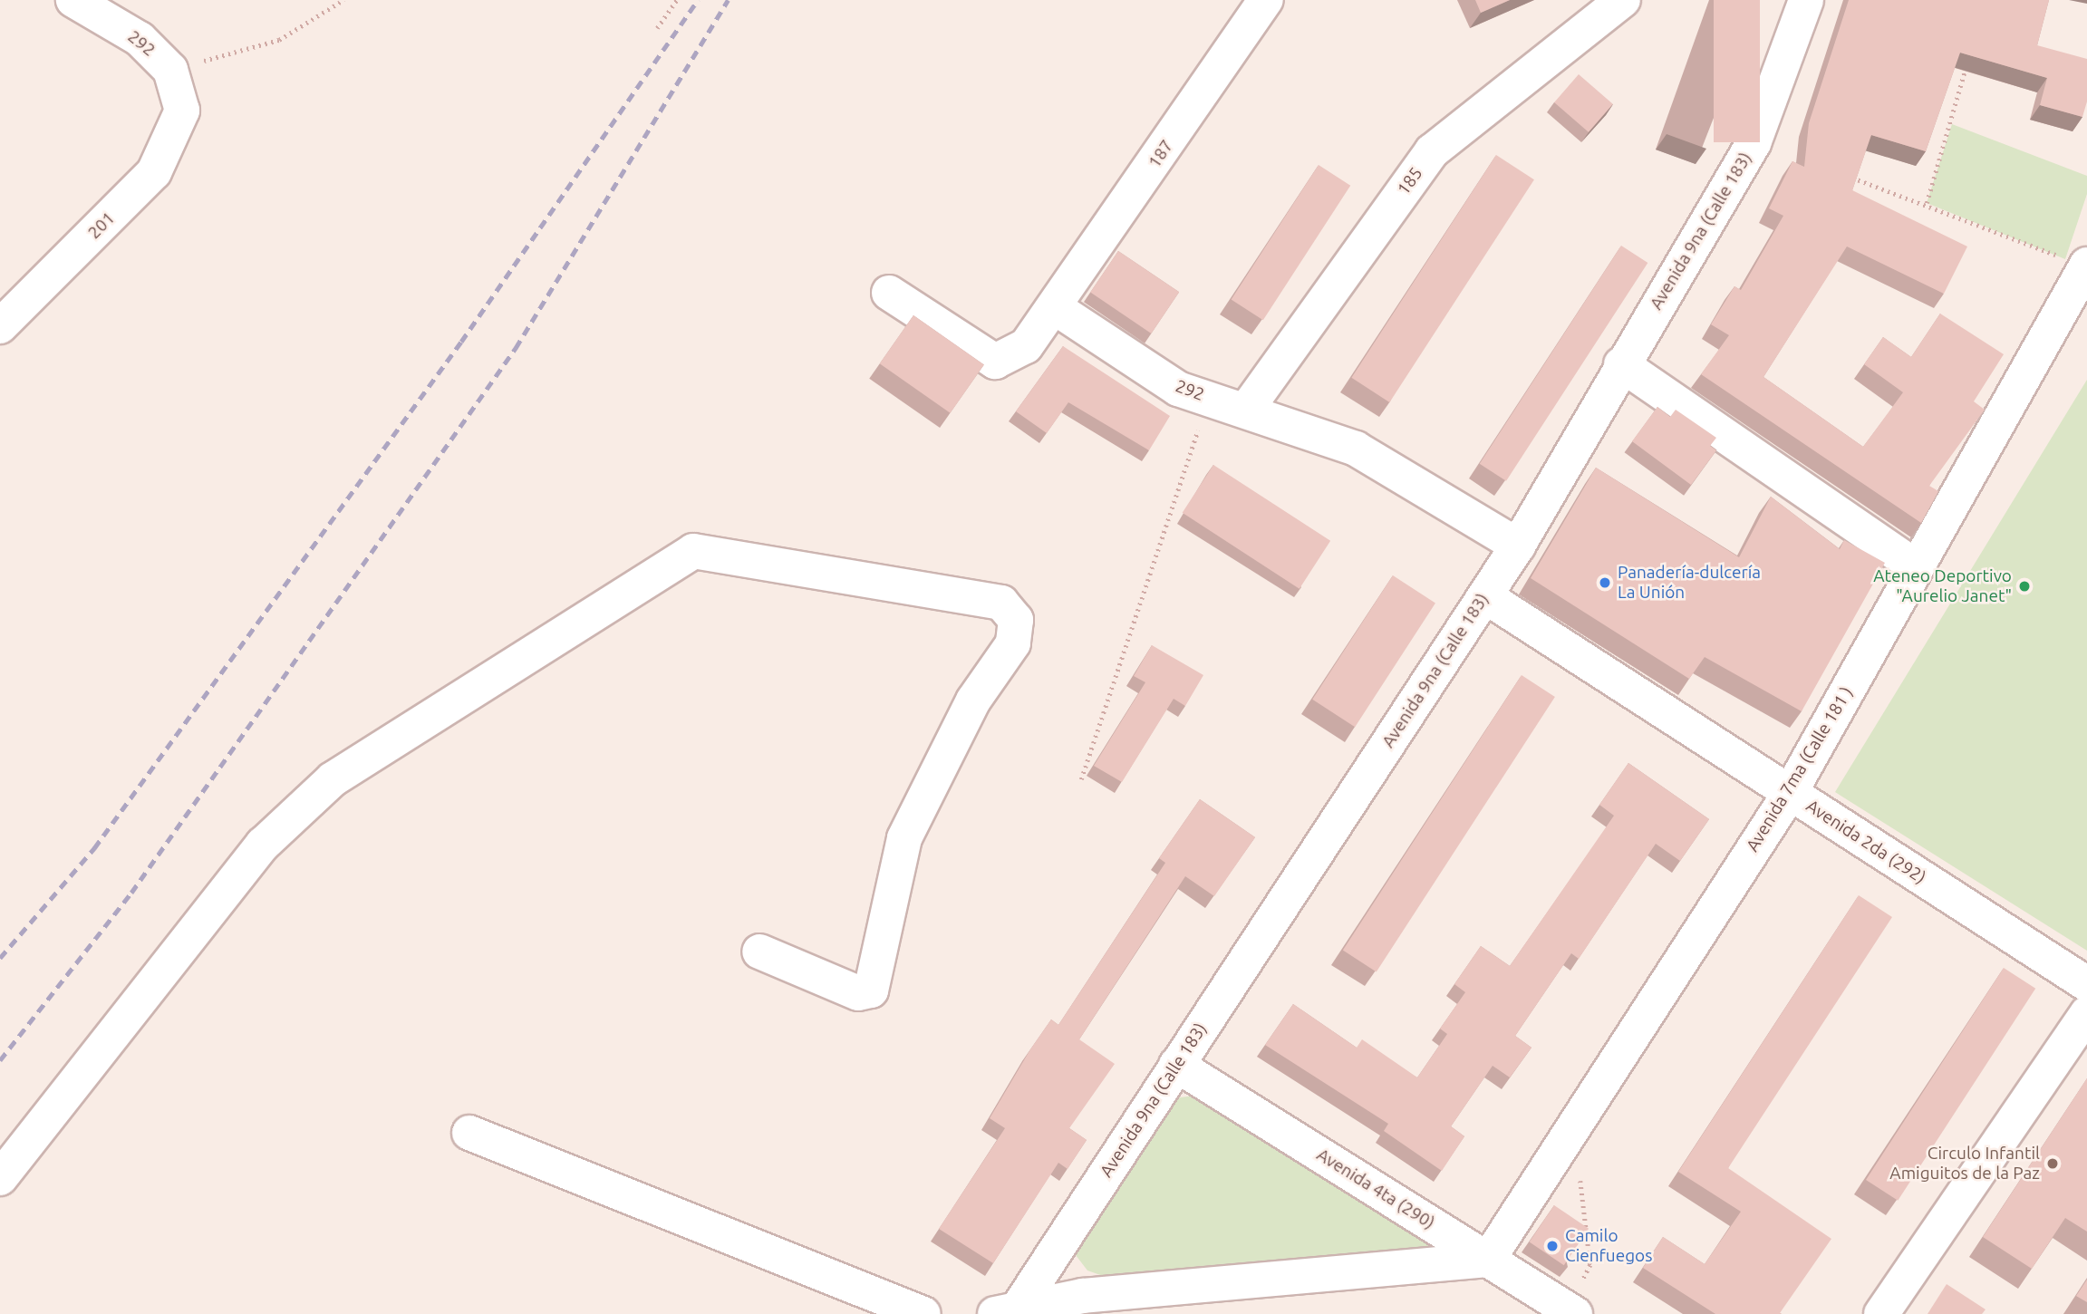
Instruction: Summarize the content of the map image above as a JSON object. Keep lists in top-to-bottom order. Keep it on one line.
{"streets":{"street":["292","187","185","201","Avenida 9na (Calle 183)","Avenida 7ma (Calle 181 )","Avenida 2da (292)","Avenida 4ta (290)"]},"crossings":[["292","187"],["292","185"],["292","201"],["292","Avenida 9na (Calle 183)"],["Avenida 9na (Calle 183)","Avenida 2da (292)"],["Avenida 9na (Calle 183)","Avenida 4ta (290)"],["Avenida 7ma (Calle 181 )","Avenida 2da (292)"],["Avenida 7ma (Calle 181 )","Avenida 4ta (290)"]],"places":["Panadería-dulcería La Unión","Ateneo Deportivo \"Aurelio Janet\"","Circulo Infantil Amiguitos de la Paz","Camilo Cienfuegos"]}
